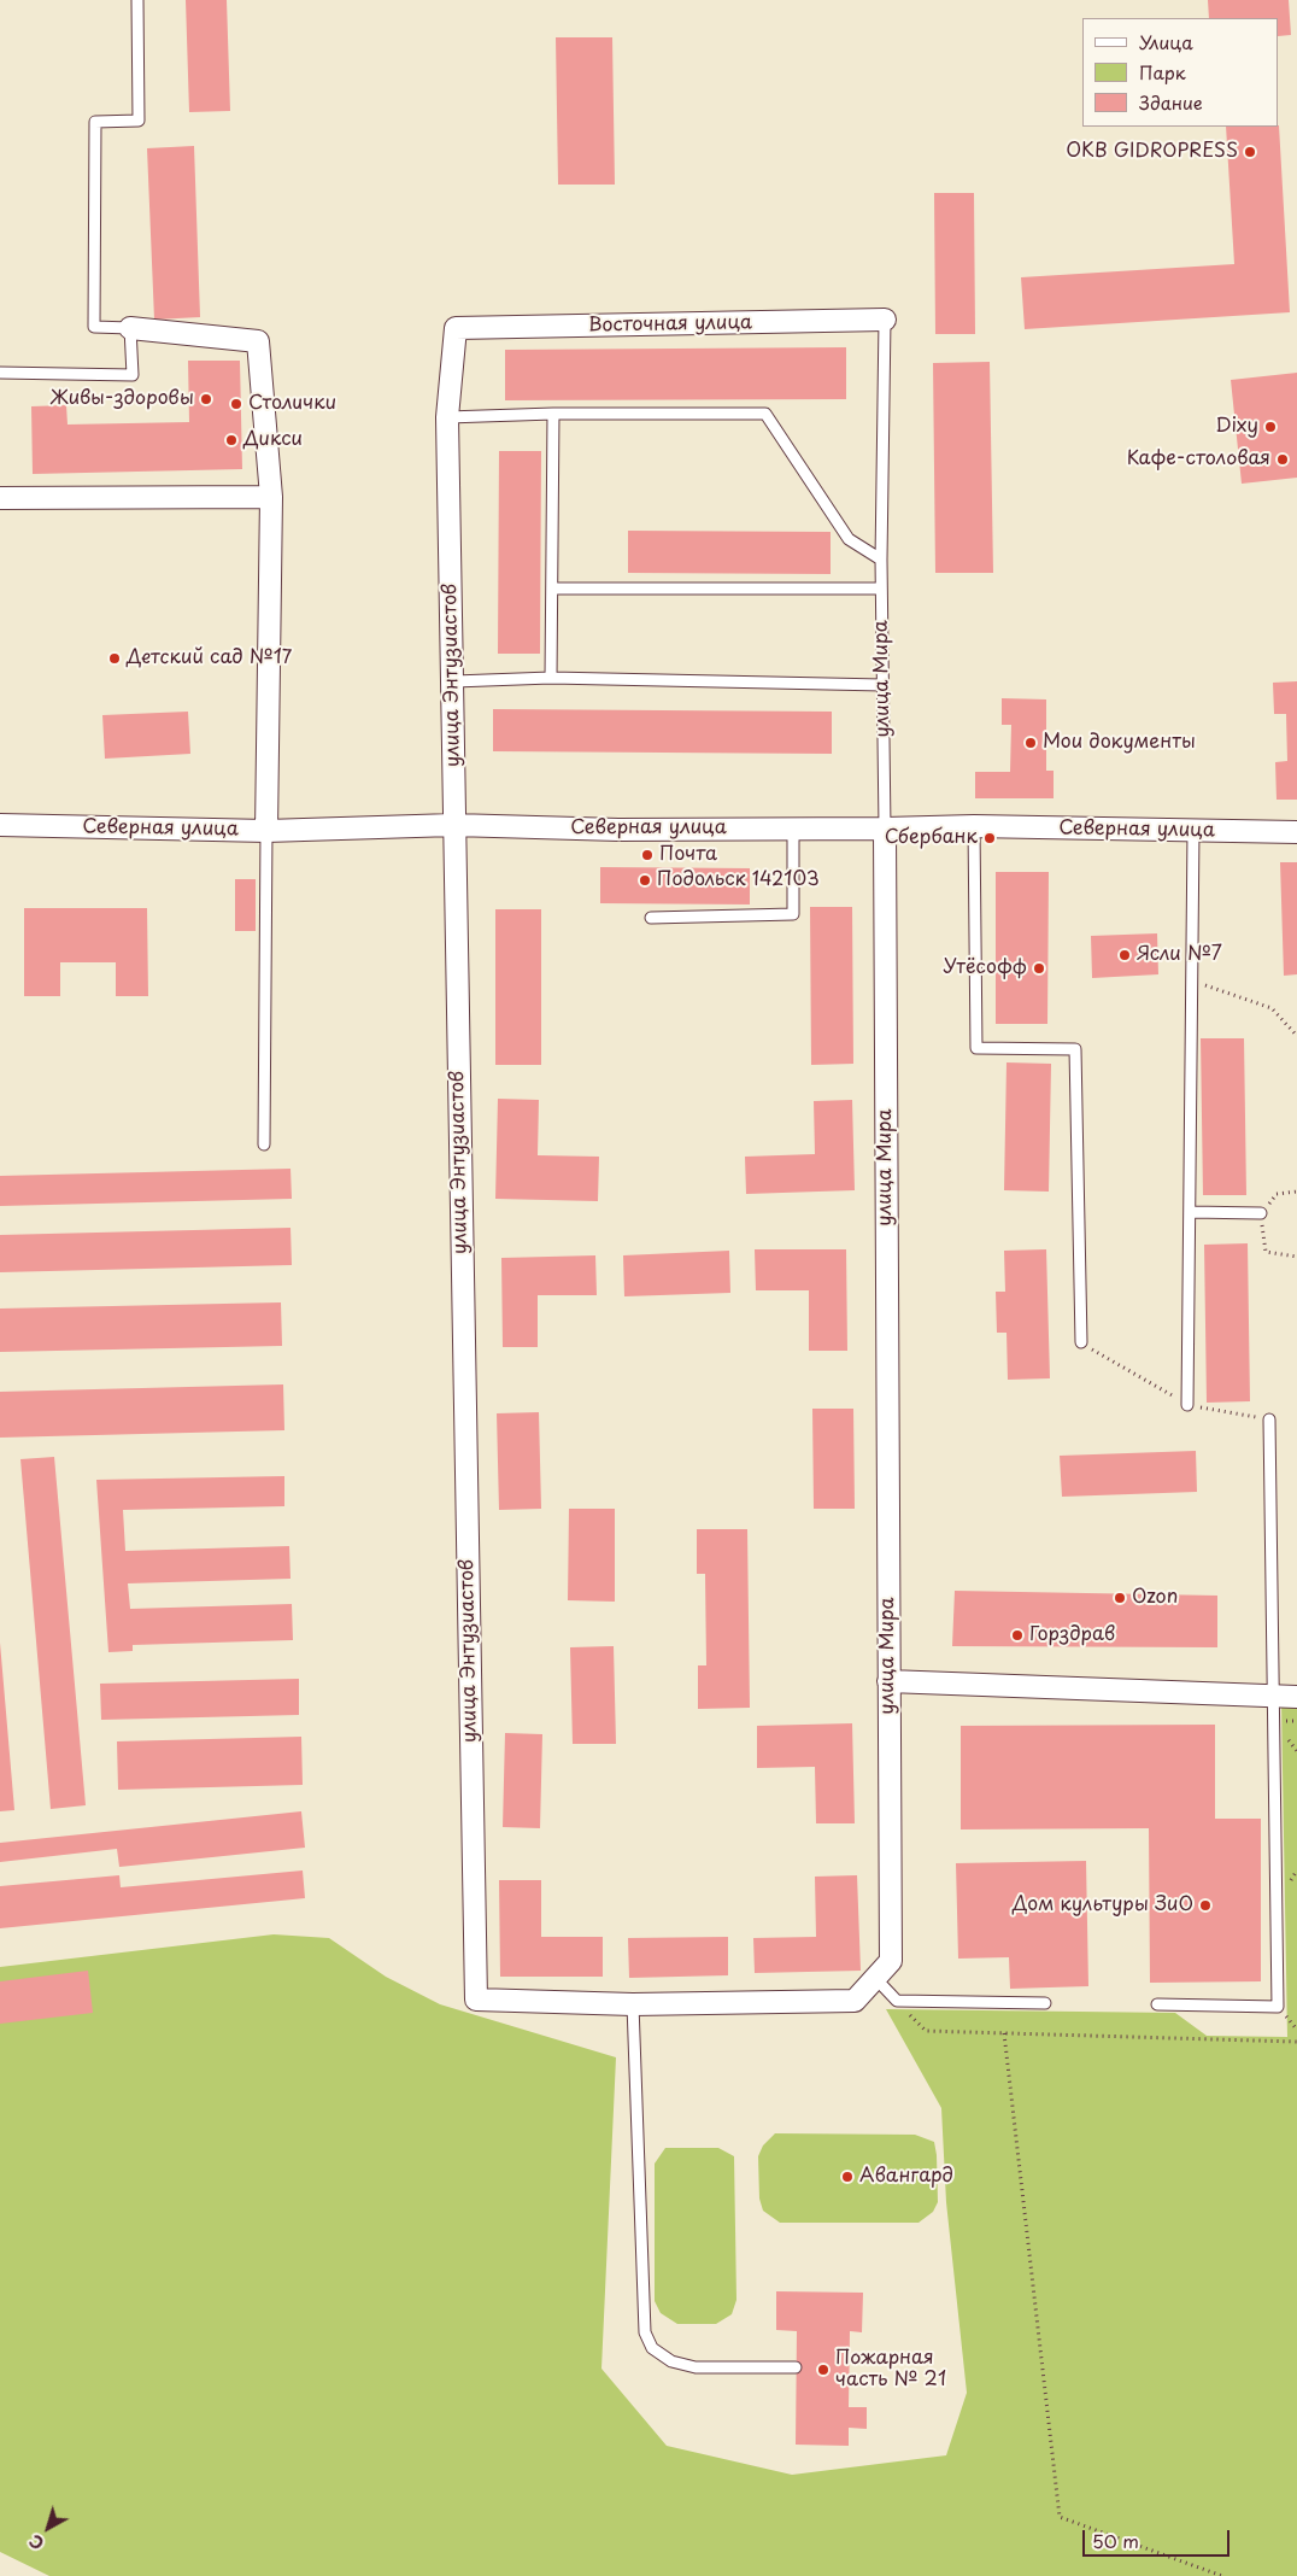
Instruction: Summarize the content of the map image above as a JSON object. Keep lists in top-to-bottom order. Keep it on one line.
{"streets":{"street":["Восточная улица","улица Энтузиастов","улица Мира","Северная улица"]},"crossings":[["Восточная улица","улица Энтузиастов"],["Восточная улица","улица Мира"],["улица Энтузиастов","улица Мира"],["улица Энтузиастов","Северная улица"],["улица Мира","Северная улица"]],"places":["OKB GIDROPRESS","Живы-здоровы","Столички","Dixy","Дикси","Кафе-столовая","Детский сад №17","Мои документы","Сбербанк","Почта","Подольск 142103","Ясли №7","Утёсофф","Ozon","Горздрав","Дом культуры ЗиО","Авангард","Пожарная часть № 21"],"legend":["Улица","Парк","Здание"],"scale_bar":"50 m","north":"bottom left"}
